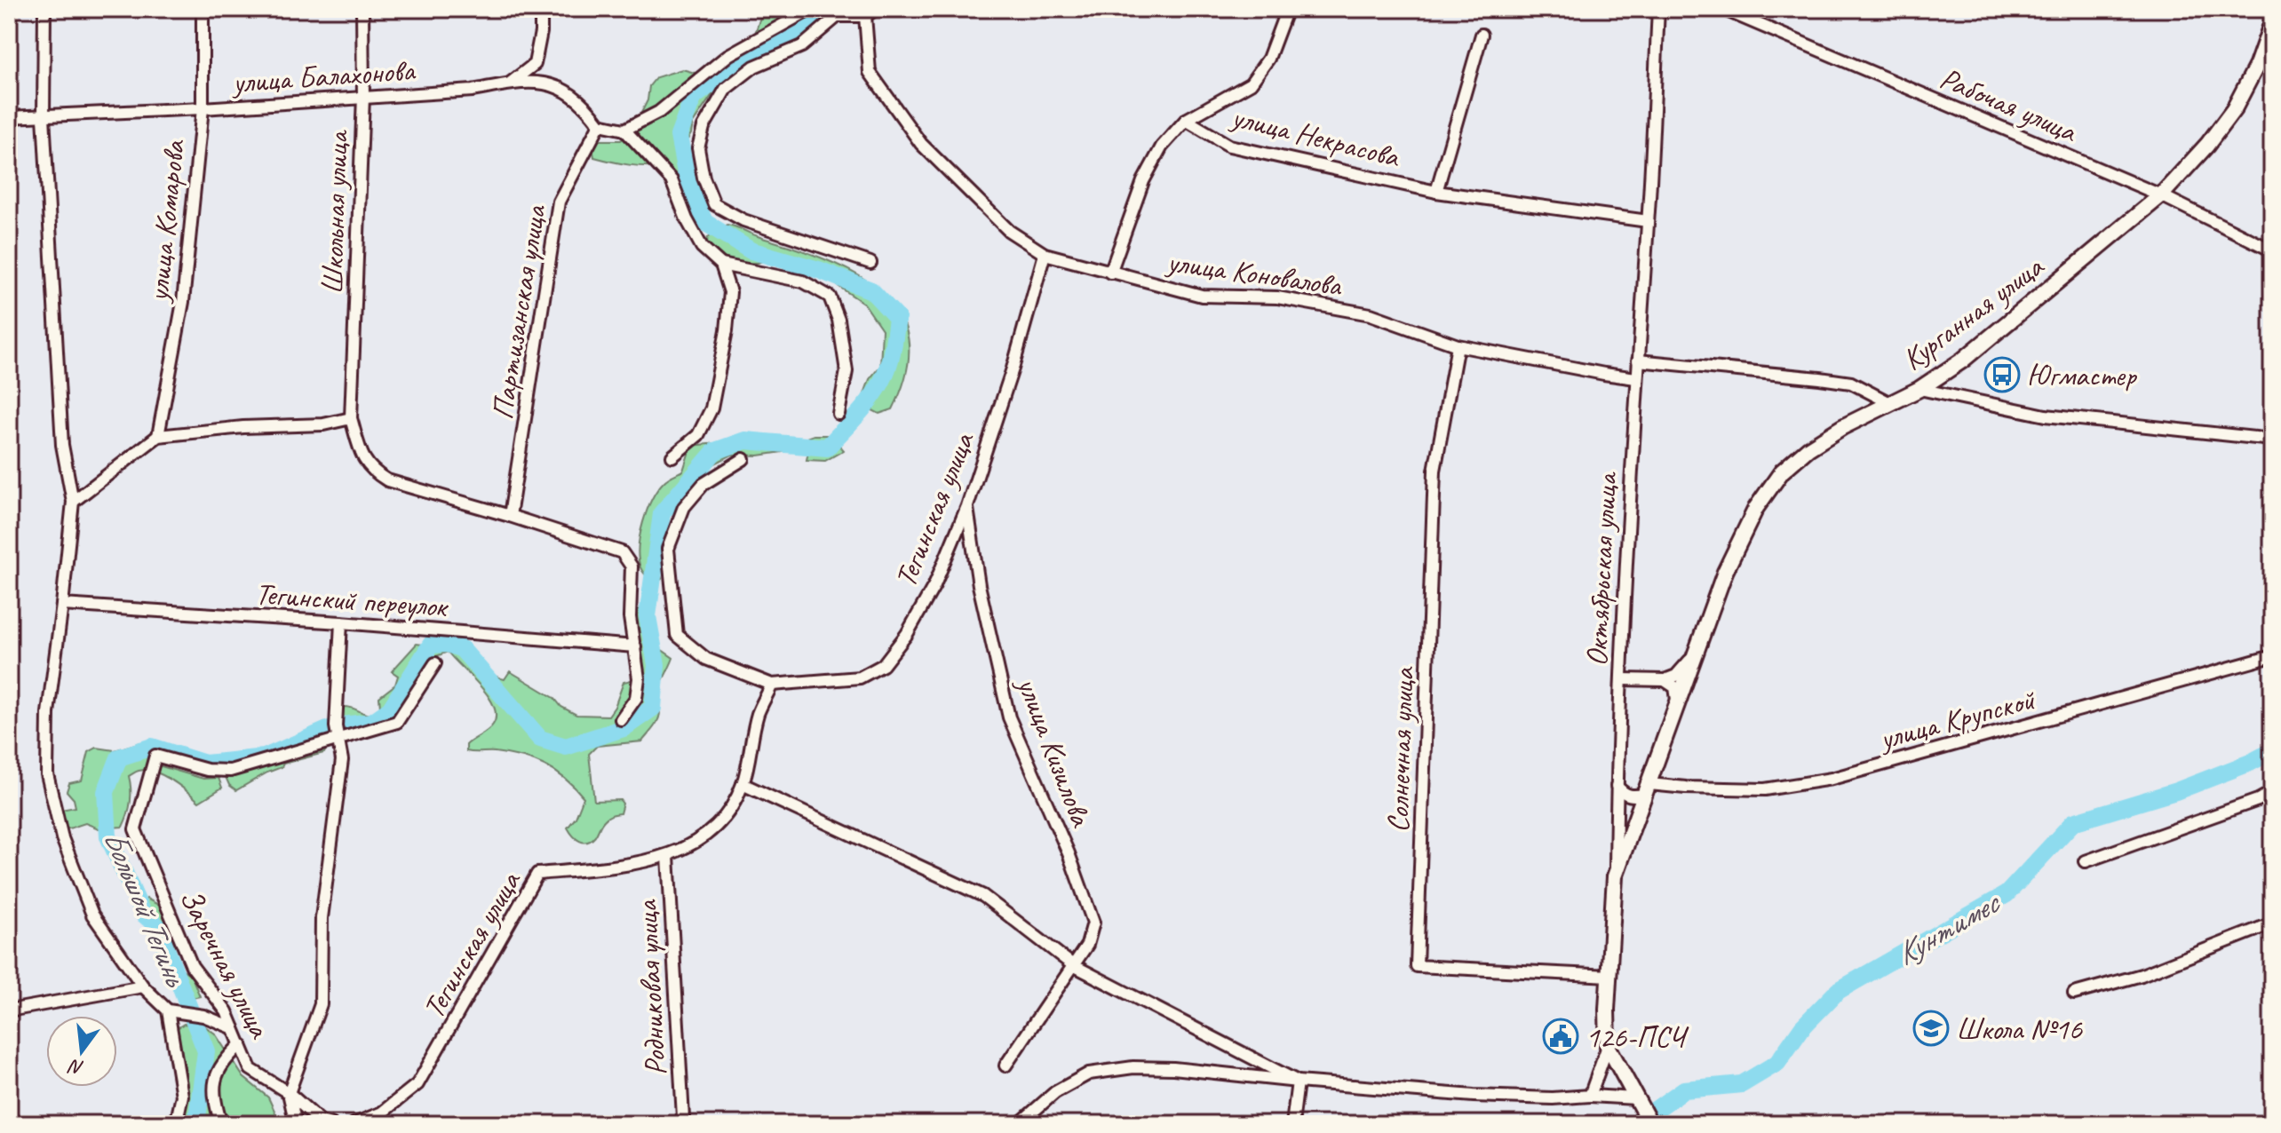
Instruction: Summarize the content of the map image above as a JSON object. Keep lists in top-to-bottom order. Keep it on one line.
{"streets":{"main road":["Курганная улица","Октябрьская улица"],"street":["улица Балахонова","Рабочая улица","улица Некрасова","Школьная улица","улица Комарова","улица Коновалова","Партизанская улица","Тегинская улица","Тегинский переулок","улица Крупской","Солнечная улица","улица Кизилова","Заречная улица","Родниковая улица"]},"crossings":[["улица Балахонова","Школьная улица"],["улица Балахонова","улица Комарова"],["улица Балахонова","Партизанская улица"],["Рабочая улица","Курганная улица"],["улица Некрасова","Октябрьская улица"],["Школьная улица","Партизанская улица"],["Школьная улица","Тегинский переулок"],["улица Коновалова","Тегинская улица"],["улица Коновалова","Октябрьская улица"],["улица Коновалова","Солнечная улица"],["Курганная улица","Октябрьская улица"],["Курганная улица","улица Крупской"],["Тегинская улица","улица Кизилова"],["Тегинская улица","Родниковая улица"],["Октябрьская улица","улица Крупской"],["Октябрьская улица","Солнечная улица"],["Тегинский переулок","Заречная улица"]],"water":["Большой Тегинь","Кунтимес"],"places":{"bus stop":["Югмастер"],"school or university":["Школа №16"],"public building":["126-ПСЧ"]},"north":"bottom"}
